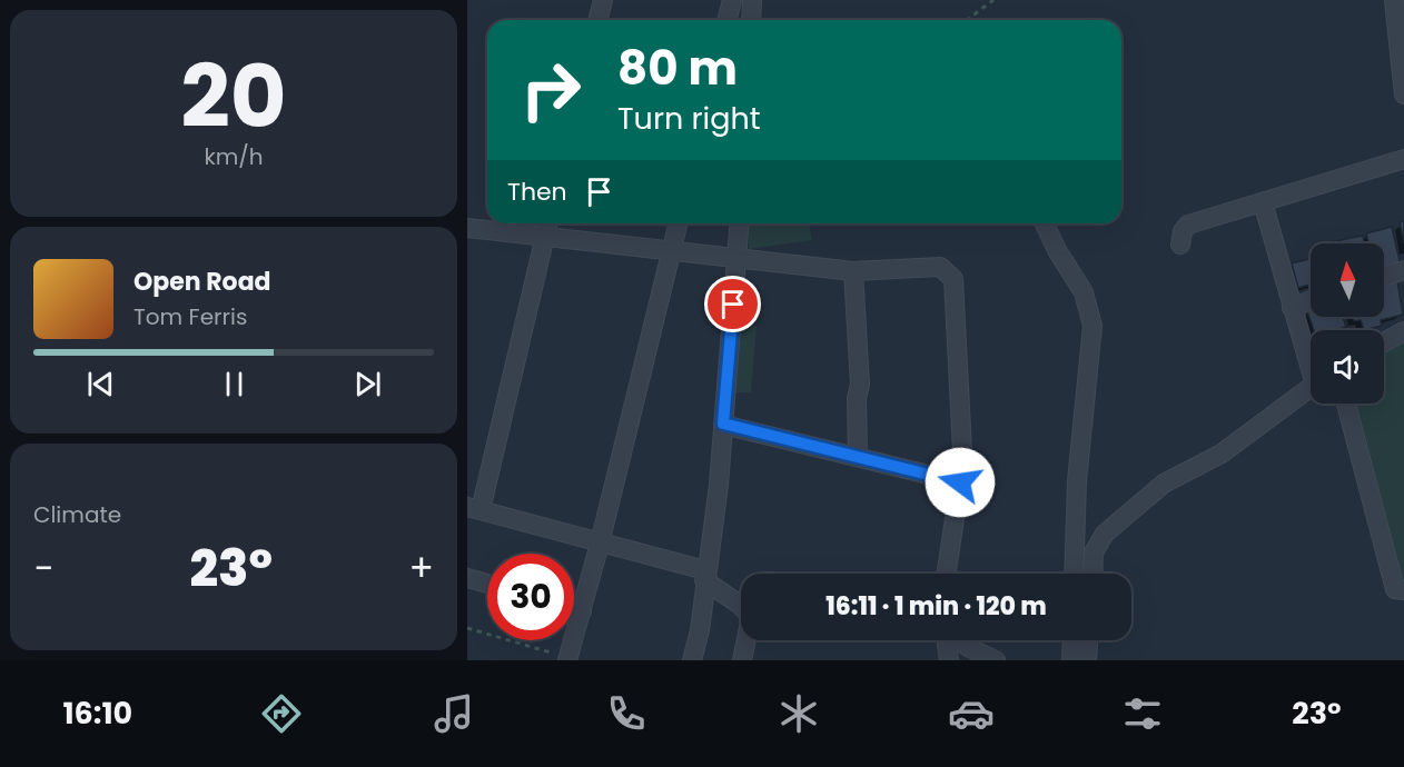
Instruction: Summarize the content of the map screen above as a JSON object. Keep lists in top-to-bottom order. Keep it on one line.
{"north":"top","page":{"tile":[["20","km/h"],"Climate"],"turn":["80 m","Turn right"],"then":"Then","song":["Open Road","Tom Ferris"],"heat":["−","23°","+"],"limit":"30","trip":"16:11 · 1 min · 120 m","tabs":["16:10","23°"]}}
